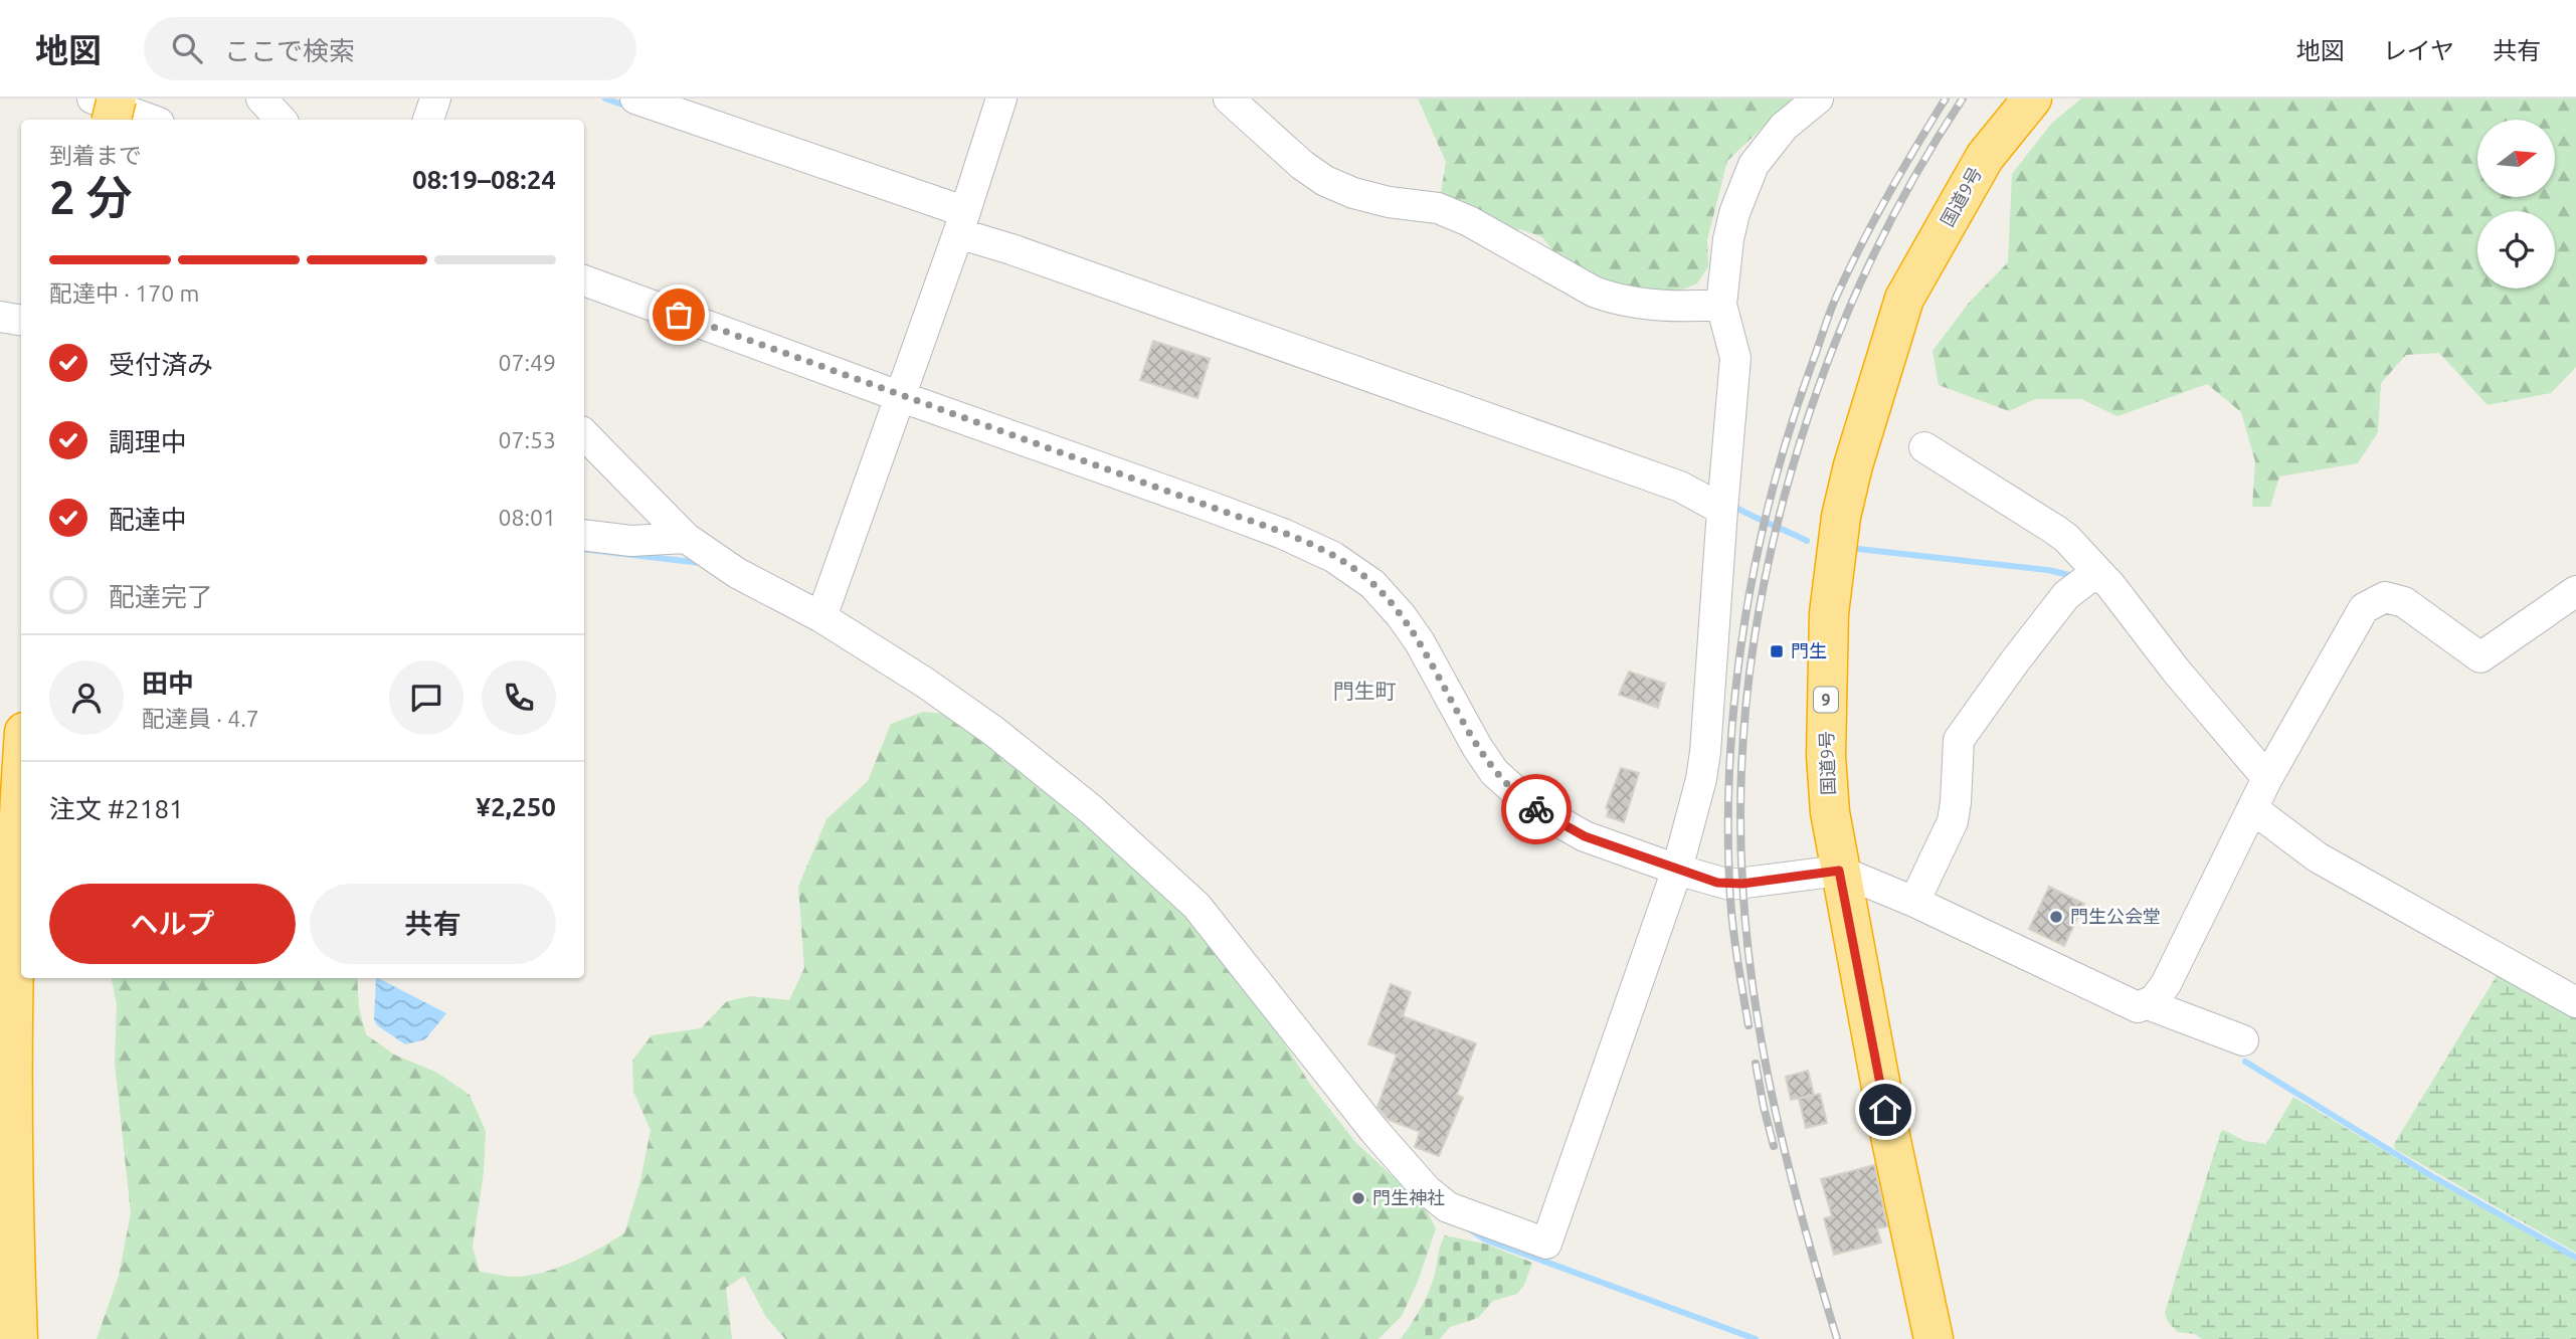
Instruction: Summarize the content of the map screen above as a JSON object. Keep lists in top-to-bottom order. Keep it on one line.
{"streets":{"highway":["国道9号","9"]},"districts":["門生町"],"places":{"transit":["門生"],"other":["門生公会堂","門生神社"]},"north":"right","page":{"header":"地図","search":"ここで検索","nav":["地図","レイヤ","共有"],"heading":["2 分","到着まで","08:19–08:24"],"panel":["田中","配達員 · 4.7","注文 #2181","¥2,250"],"bar":"配達中 · 170 m","list":[["受付済み","07:49"],["調理中","07:53"],["配達中","08:01"],"配達完了"],"buttons":["ヘルプ","共有"]}}
